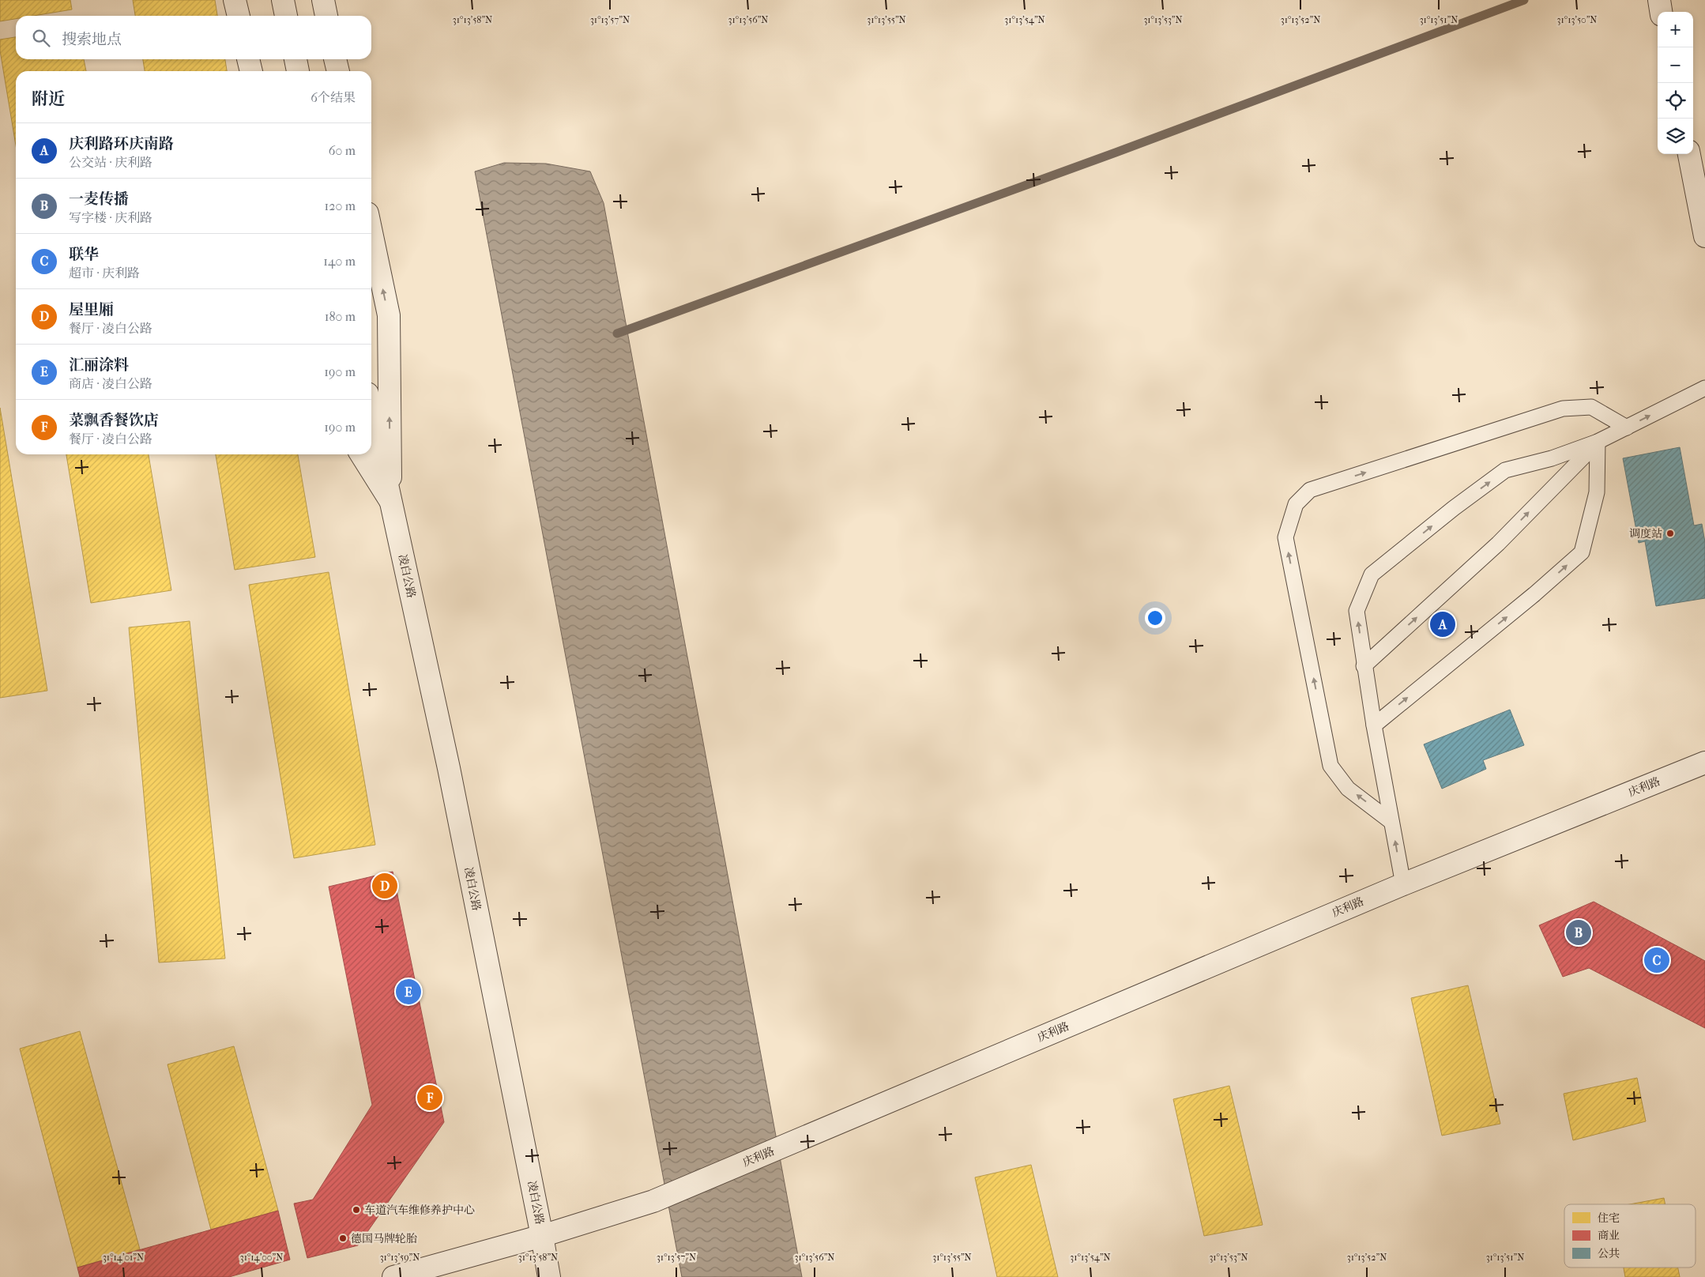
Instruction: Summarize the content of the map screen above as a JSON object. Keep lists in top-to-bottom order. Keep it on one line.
{"streets":{"street":["凌白公路","庆利路"]},"crossings":[["凌白公路","庆利路"]],"places":["调度站","车道汽车维修养护中心","德国马牌轮胎"],"legend":["住宅","商业","公共"],"page":{"map_buttons":["+","−"],"search":"搜索地点","heading":["附近","6个结果"],"list":[{"mark":"A","name":"庆利路环庆南路","note":"公交站 · 庆利路","value":"60 m"},{"mark":"B","name":"一麦传播","note":"写字楼 · 庆利路","value":"120 m"},{"mark":"C","name":"联华","note":"超市 · 庆利路","value":"140 m"},{"mark":"D","name":"屋里厢","note":"餐厅 · 凌白公路","value":"180 m"},{"mark":"E","name":"汇丽涂料","note":"商店 · 凌白公路","value":"190 m"},{"mark":"F","name":"菜飘香餐饮店","note":"餐厅 · 凌白公路","value":"190 m"}],"pins":["A","D","B","C","E","F"]},"coordinates":["31°13'58\"N","31°13'57\"N","31°13'56\"N","31°13'55\"N","31°13'54\"N","31°13'53\"N","31°13'52\"N","31°13'51\"N","31°13'50\"N","31°14'01\"N","31°14'00\"N","31°13'59\"N"]}
